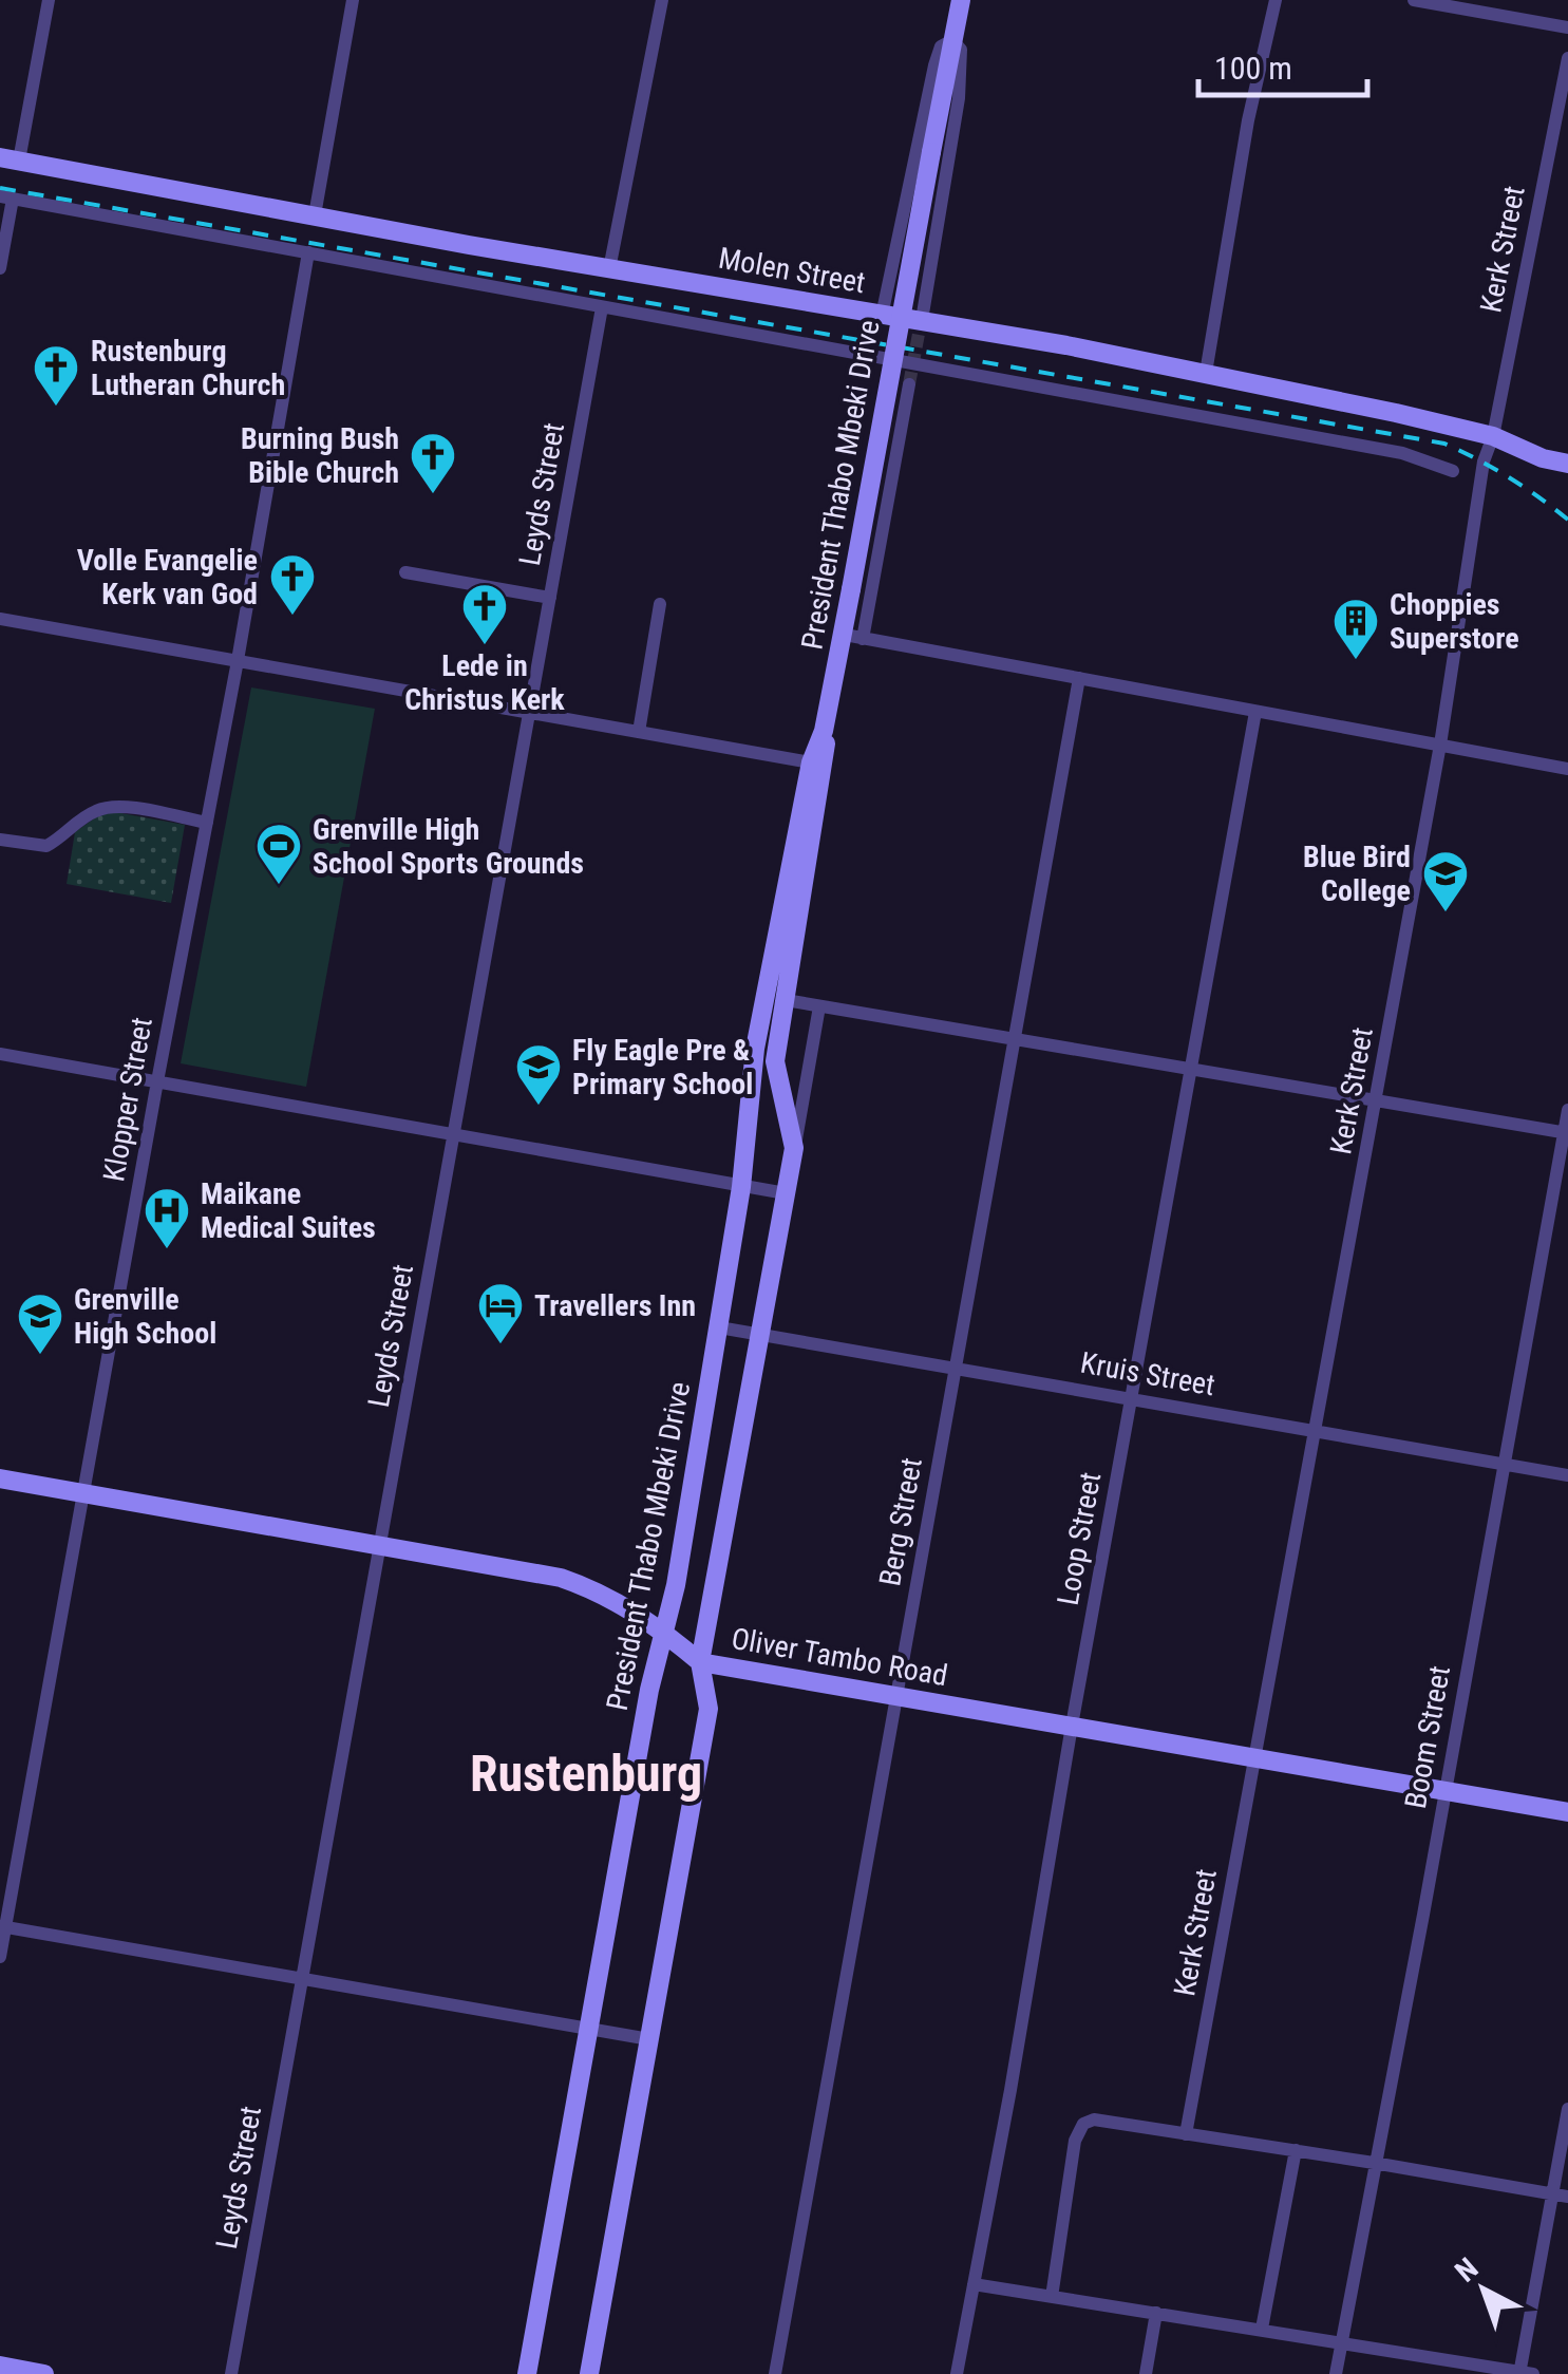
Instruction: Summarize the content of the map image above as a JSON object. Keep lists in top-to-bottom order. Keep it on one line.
{"streets":{"street":["Kerk Street","Molen Street","President Thabo Mbeki Drive","Leyds Street","Klopper Street","Kruis Street","Berg Street","Loop Street","Oliver Tambo Road","Boom Street"]},"crossings":[["Kerk Street","Molen Street"],["Kerk Street","Kruis Street"],["Kerk Street","Oliver Tambo Road"],["President Thabo Mbeki Drive","Kruis Street"],["President Thabo Mbeki Drive","Oliver Tambo Road"],["Leyds Street","Oliver Tambo Road"],["Klopper Street","Oliver Tambo Road"],["Kruis Street","Berg Street"],["Kruis Street","Loop Street"],["Kruis Street","Boom Street"],["Berg Street","Oliver Tambo Road"],["Loop Street","Oliver Tambo Road"],["Oliver Tambo Road","Boom Street"]],"districts":["Rustenburg"],"places":{"church":["Rustenburg Lutheran Church","Burning Bush Bible Church","Volle Evangelie Kerk van God","Lede in Christus Kerk"],"building":["Choppies Superstore"],"sports":["Grenville High School Sports Grounds"],"school or university":["Blue Bird College","Fly Eagle Pre & Primary School","Grenville High School"],"hospital":["Maikane Medical Suites"],"hotel":["Travellers Inn"]},"scale_bar":"100 m","north":"top left"}
